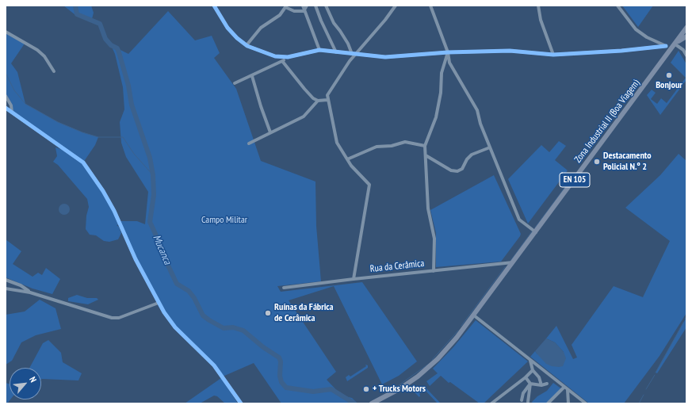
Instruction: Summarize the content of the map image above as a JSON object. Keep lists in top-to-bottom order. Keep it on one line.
{"streets":{"main road":["Zona Industrial II (Boa Viagem)","EN 105"],"street":["Rua da Cerâmica"]},"crossings":[["Zona Industrial II (Boa Viagem)","EN 105"],["Zona Industrial II (Boa Viagem)","Rua da Cerâmica"]],"water":["Mucanca"],"parks":["Campo Militar"],"places":["Bonjour","Destacamento Policial N.º 2","Ruínas da Fábrica de Cerâmica","+ Trucks Motors"],"north":"top right"}
